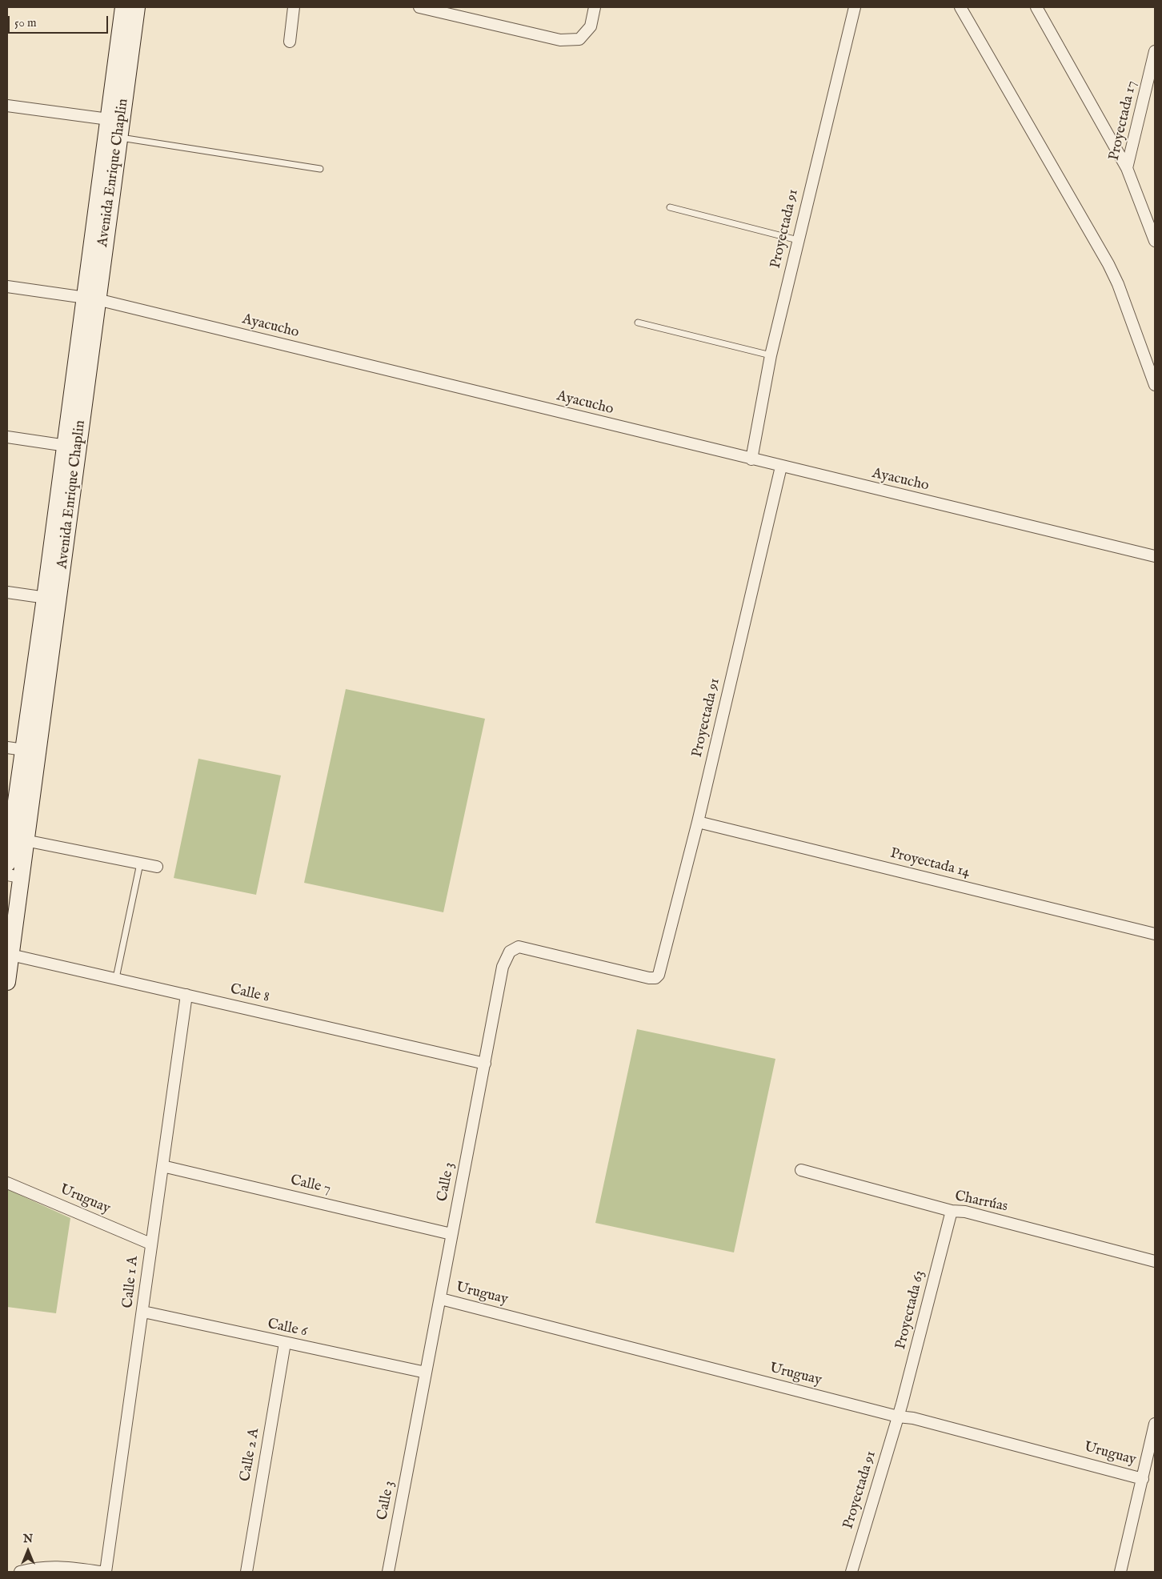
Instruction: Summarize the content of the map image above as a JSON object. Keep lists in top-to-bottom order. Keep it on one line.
{"streets":{"street":["Proyectada 17","Avenida Enrique Chaplin","Proyectada 91","Ayacucho","Proyectada 14","Calle 8","Calle 3","Calle 7","Uruguay","Charrúas","Calle 1 A","Proyectada 63","Calle 6","Calle 2 A"]},"crossings":[["Avenida Enrique Chaplin","Ayacucho"],["Avenida Enrique Chaplin","Calle 8"],["Proyectada 91","Ayacucho"],["Proyectada 91","Proyectada 14"],["Proyectada 91","Calle 3"],["Proyectada 91","Uruguay"],["Proyectada 91","Proyectada 63"],["Calle 8","Calle 3"],["Calle 8","Calle 1 A"],["Calle 3","Calle 7"],["Calle 3","Uruguay"],["Calle 3","Calle 6"],["Calle 7","Calle 1 A"],["Uruguay","Calle 1 A"],["Uruguay","Proyectada 63"],["Charrúas","Proyectada 63"],["Calle 1 A","Calle 6"],["Calle 6","Calle 2 A"]],"scale_bar":"50 m","north":"top"}
